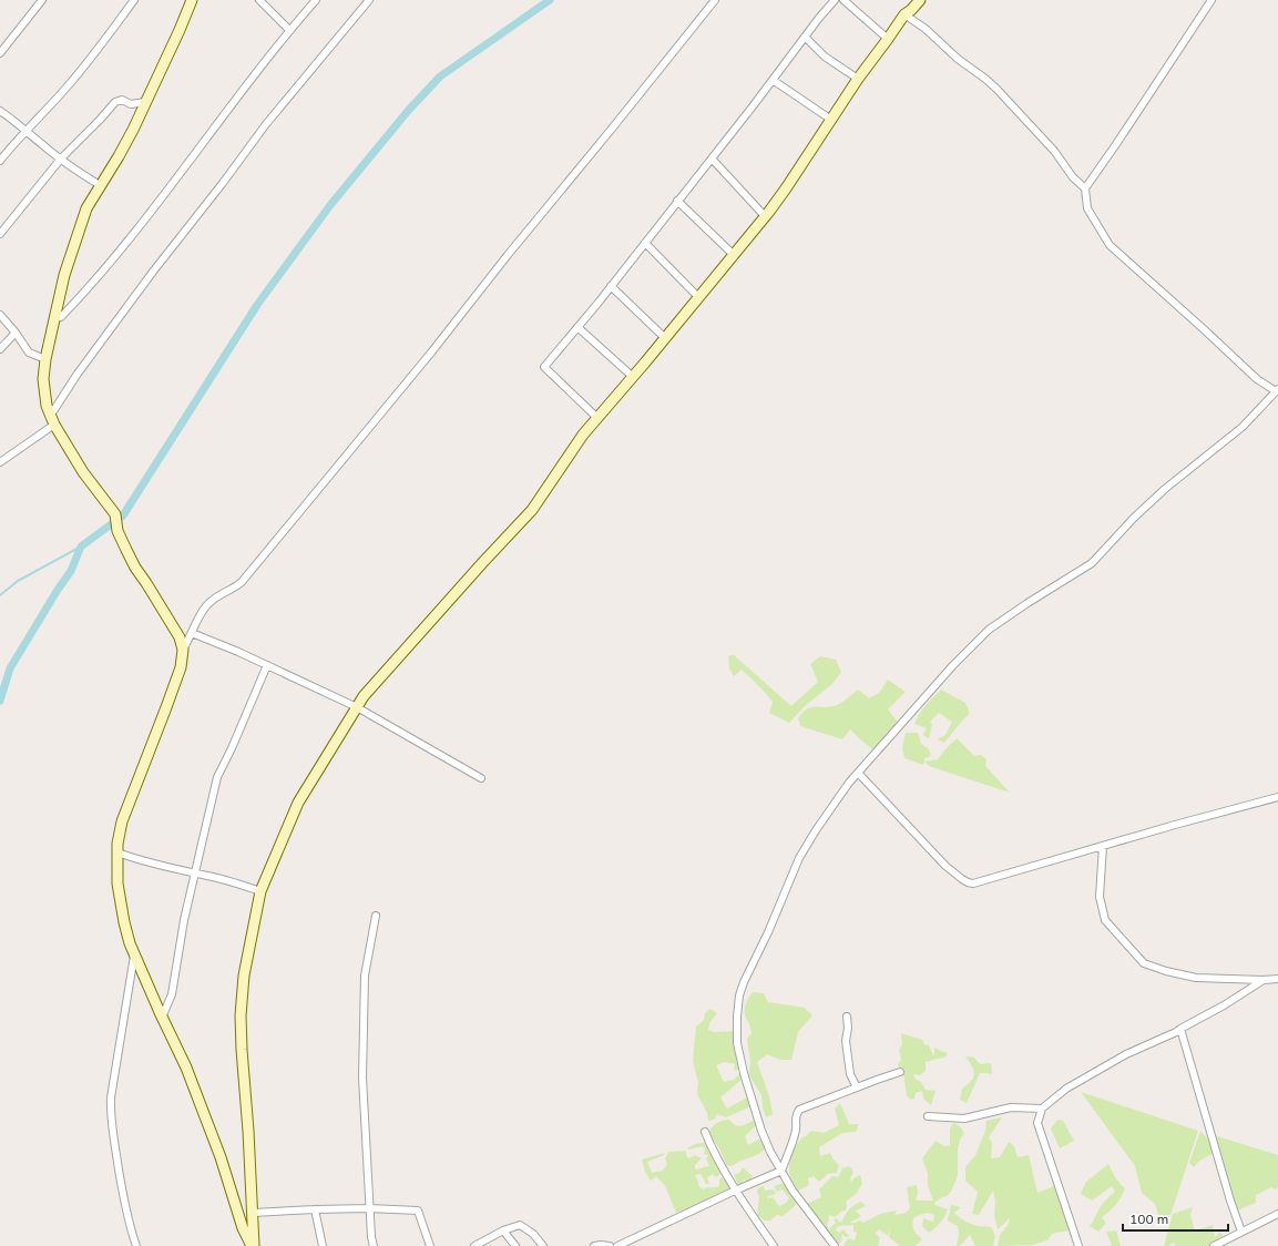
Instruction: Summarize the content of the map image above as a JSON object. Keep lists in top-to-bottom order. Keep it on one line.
{"scale_bar":"100 m"}
